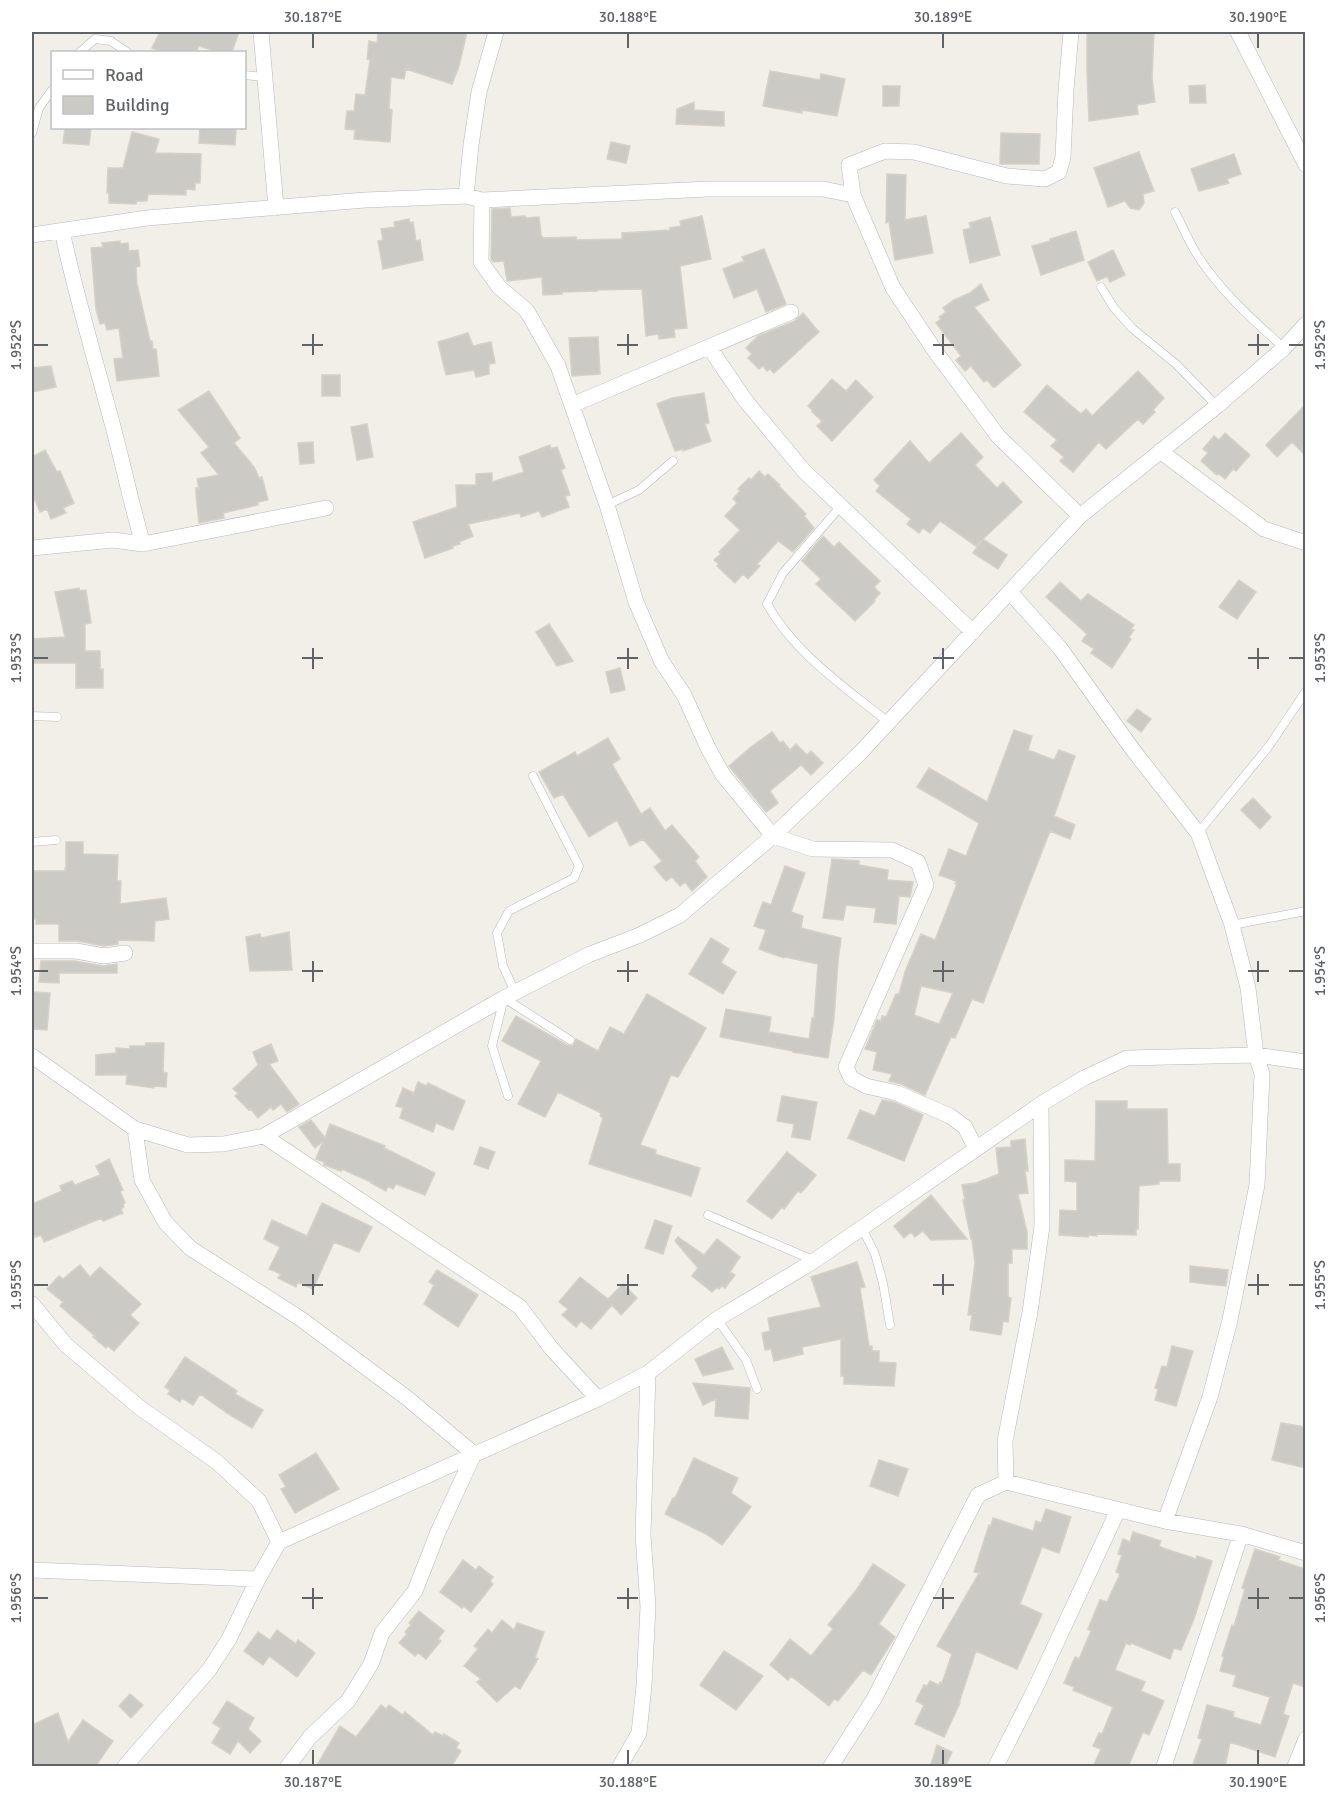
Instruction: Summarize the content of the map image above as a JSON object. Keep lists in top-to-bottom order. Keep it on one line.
{"legend":["Road","Building"],"coordinates":["30.187°E","30.188°E","30.189°E","30.190°E","1.952°S","1.953°S","1.954°S","1.955°S","1.956°S"]}
